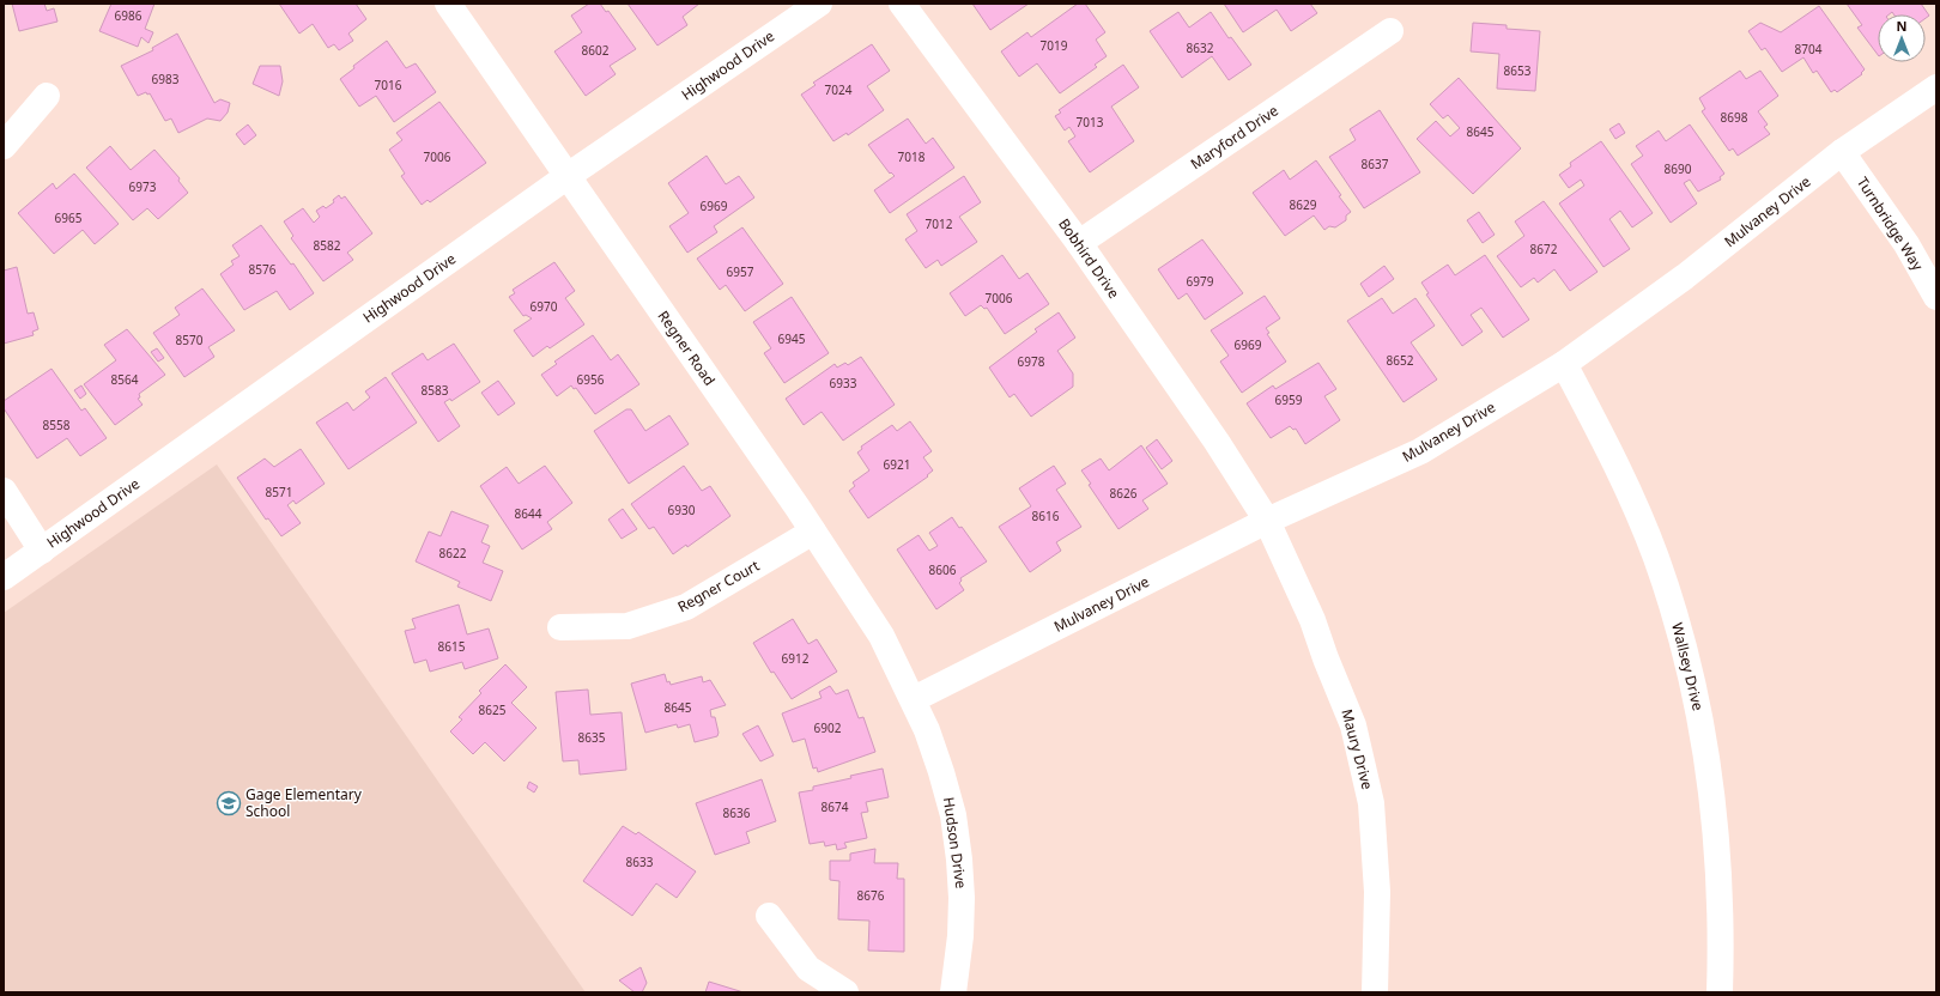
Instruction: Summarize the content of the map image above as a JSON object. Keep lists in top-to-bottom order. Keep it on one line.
{"streets":{"street":["Highwood Drive","Maryford Drive","Mulvaney Drive","Turnbridge Way","Bobhird Drive","Regner Road","Regner Court","Wallsey Drive","Maury Drive","Hudson Drive"]},"crossings":[["Highwood Drive","Regner Road"],["Maryford Drive","Bobhird Drive"],["Mulvaney Drive","Turnbridge Way"],["Mulvaney Drive","Bobhird Drive"],["Mulvaney Drive","Regner Road"],["Mulvaney Drive","Wallsey Drive"],["Mulvaney Drive","Maury Drive"],["Mulvaney Drive","Hudson Drive"],["Bobhird Drive","Maury Drive"],["Regner Road","Regner Court"],["Regner Road","Hudson Drive"]],"places":{"school or university":["Gage Elementary School"]},"house_numbers":["6986","7019","8632","8704","8602","8653","6983","7016","7024","8698","7013","8645","7006","7018","8637","8690","6973","8629","6969","6965","7012","8582","8672","8576","6957","6979","7006","6970","6945","8570","6969","8652","6978","8564","6956","6933","8583","6959","8558","6921","8571","8626","6930","8644","8616","8622","8606","8615","6912","8645","8625","6902","8635","8674","8636","8633","8676"],"north":"top"}
